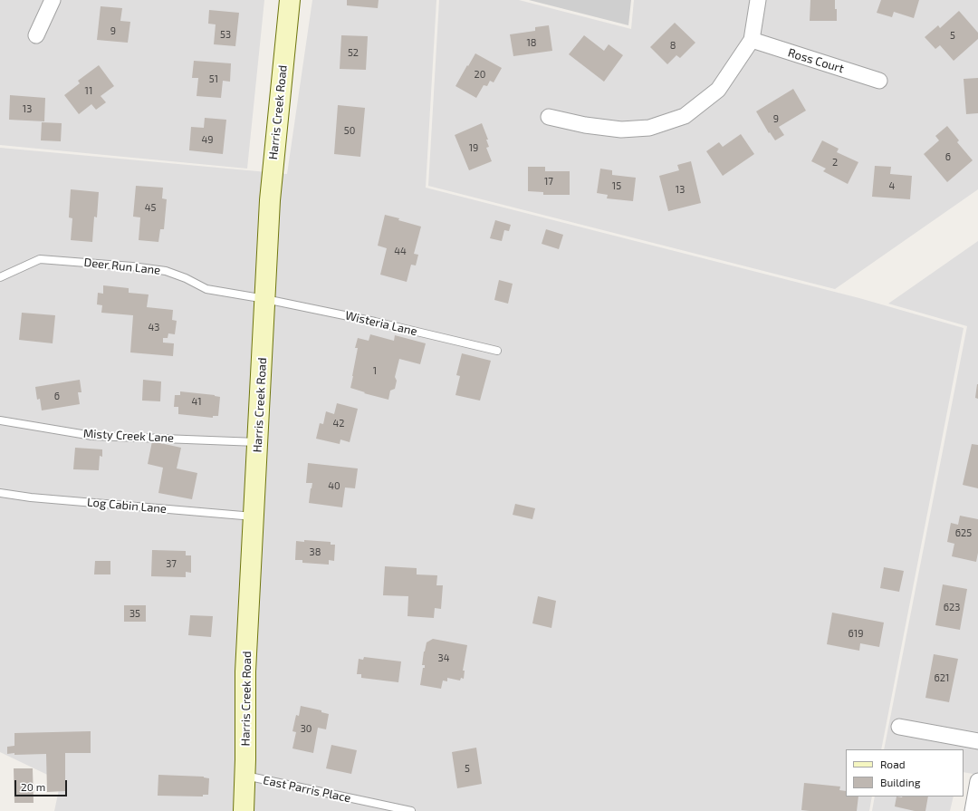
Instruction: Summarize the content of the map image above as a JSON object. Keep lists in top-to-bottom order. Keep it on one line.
{"streets":{"street":["Ross Court","Harris Creek Road"],"lane":["Deer Run Lane","Wisteria Lane","Misty Creek Lane","Log Cabin Lane","East Parris Place"]},"crossings":[["Harris Creek Road","Deer Run Lane"],["Harris Creek Road","Wisteria Lane"],["Harris Creek Road","Misty Creek Lane"],["Harris Creek Road","Log Cabin Lane"],["Harris Creek Road","East Parris Place"],["Deer Run Lane","Wisteria Lane"]],"house_numbers":["9","53","5","18","8","52","20","51","11","13","9","50","49","19","6","2","17","15","4","13","45","44","43","1","6","41","42","40","625","38","37","623","35","619","34","621","30","5"],"legend":["Road","Building"],"scale_bar":"20 m"}
